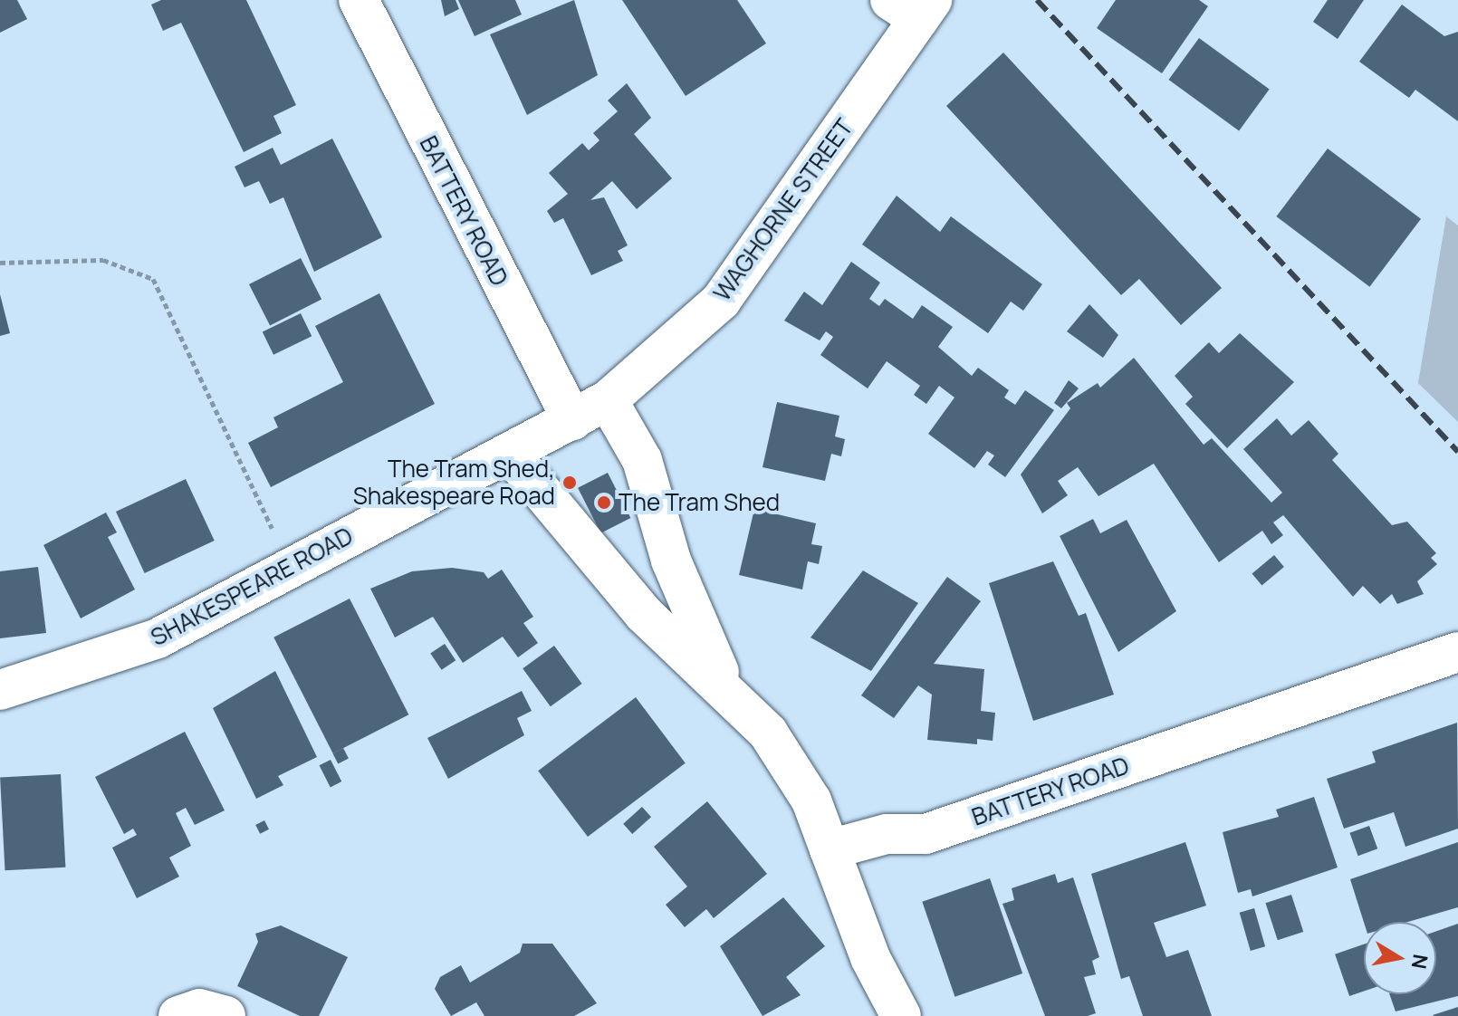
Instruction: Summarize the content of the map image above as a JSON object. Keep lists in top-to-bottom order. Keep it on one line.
{"streets":{"street":["WAGHORNE STREET","BATTERY ROAD","SHAKESPEARE ROAD"]},"crossings":[["WAGHORNE STREET","BATTERY ROAD"],["WAGHORNE STREET","SHAKESPEARE ROAD"],["BATTERY ROAD","SHAKESPEARE ROAD"]],"places":["The Tram Shed, Shakespeare Road","The Tram Shed"],"north":"right"}
